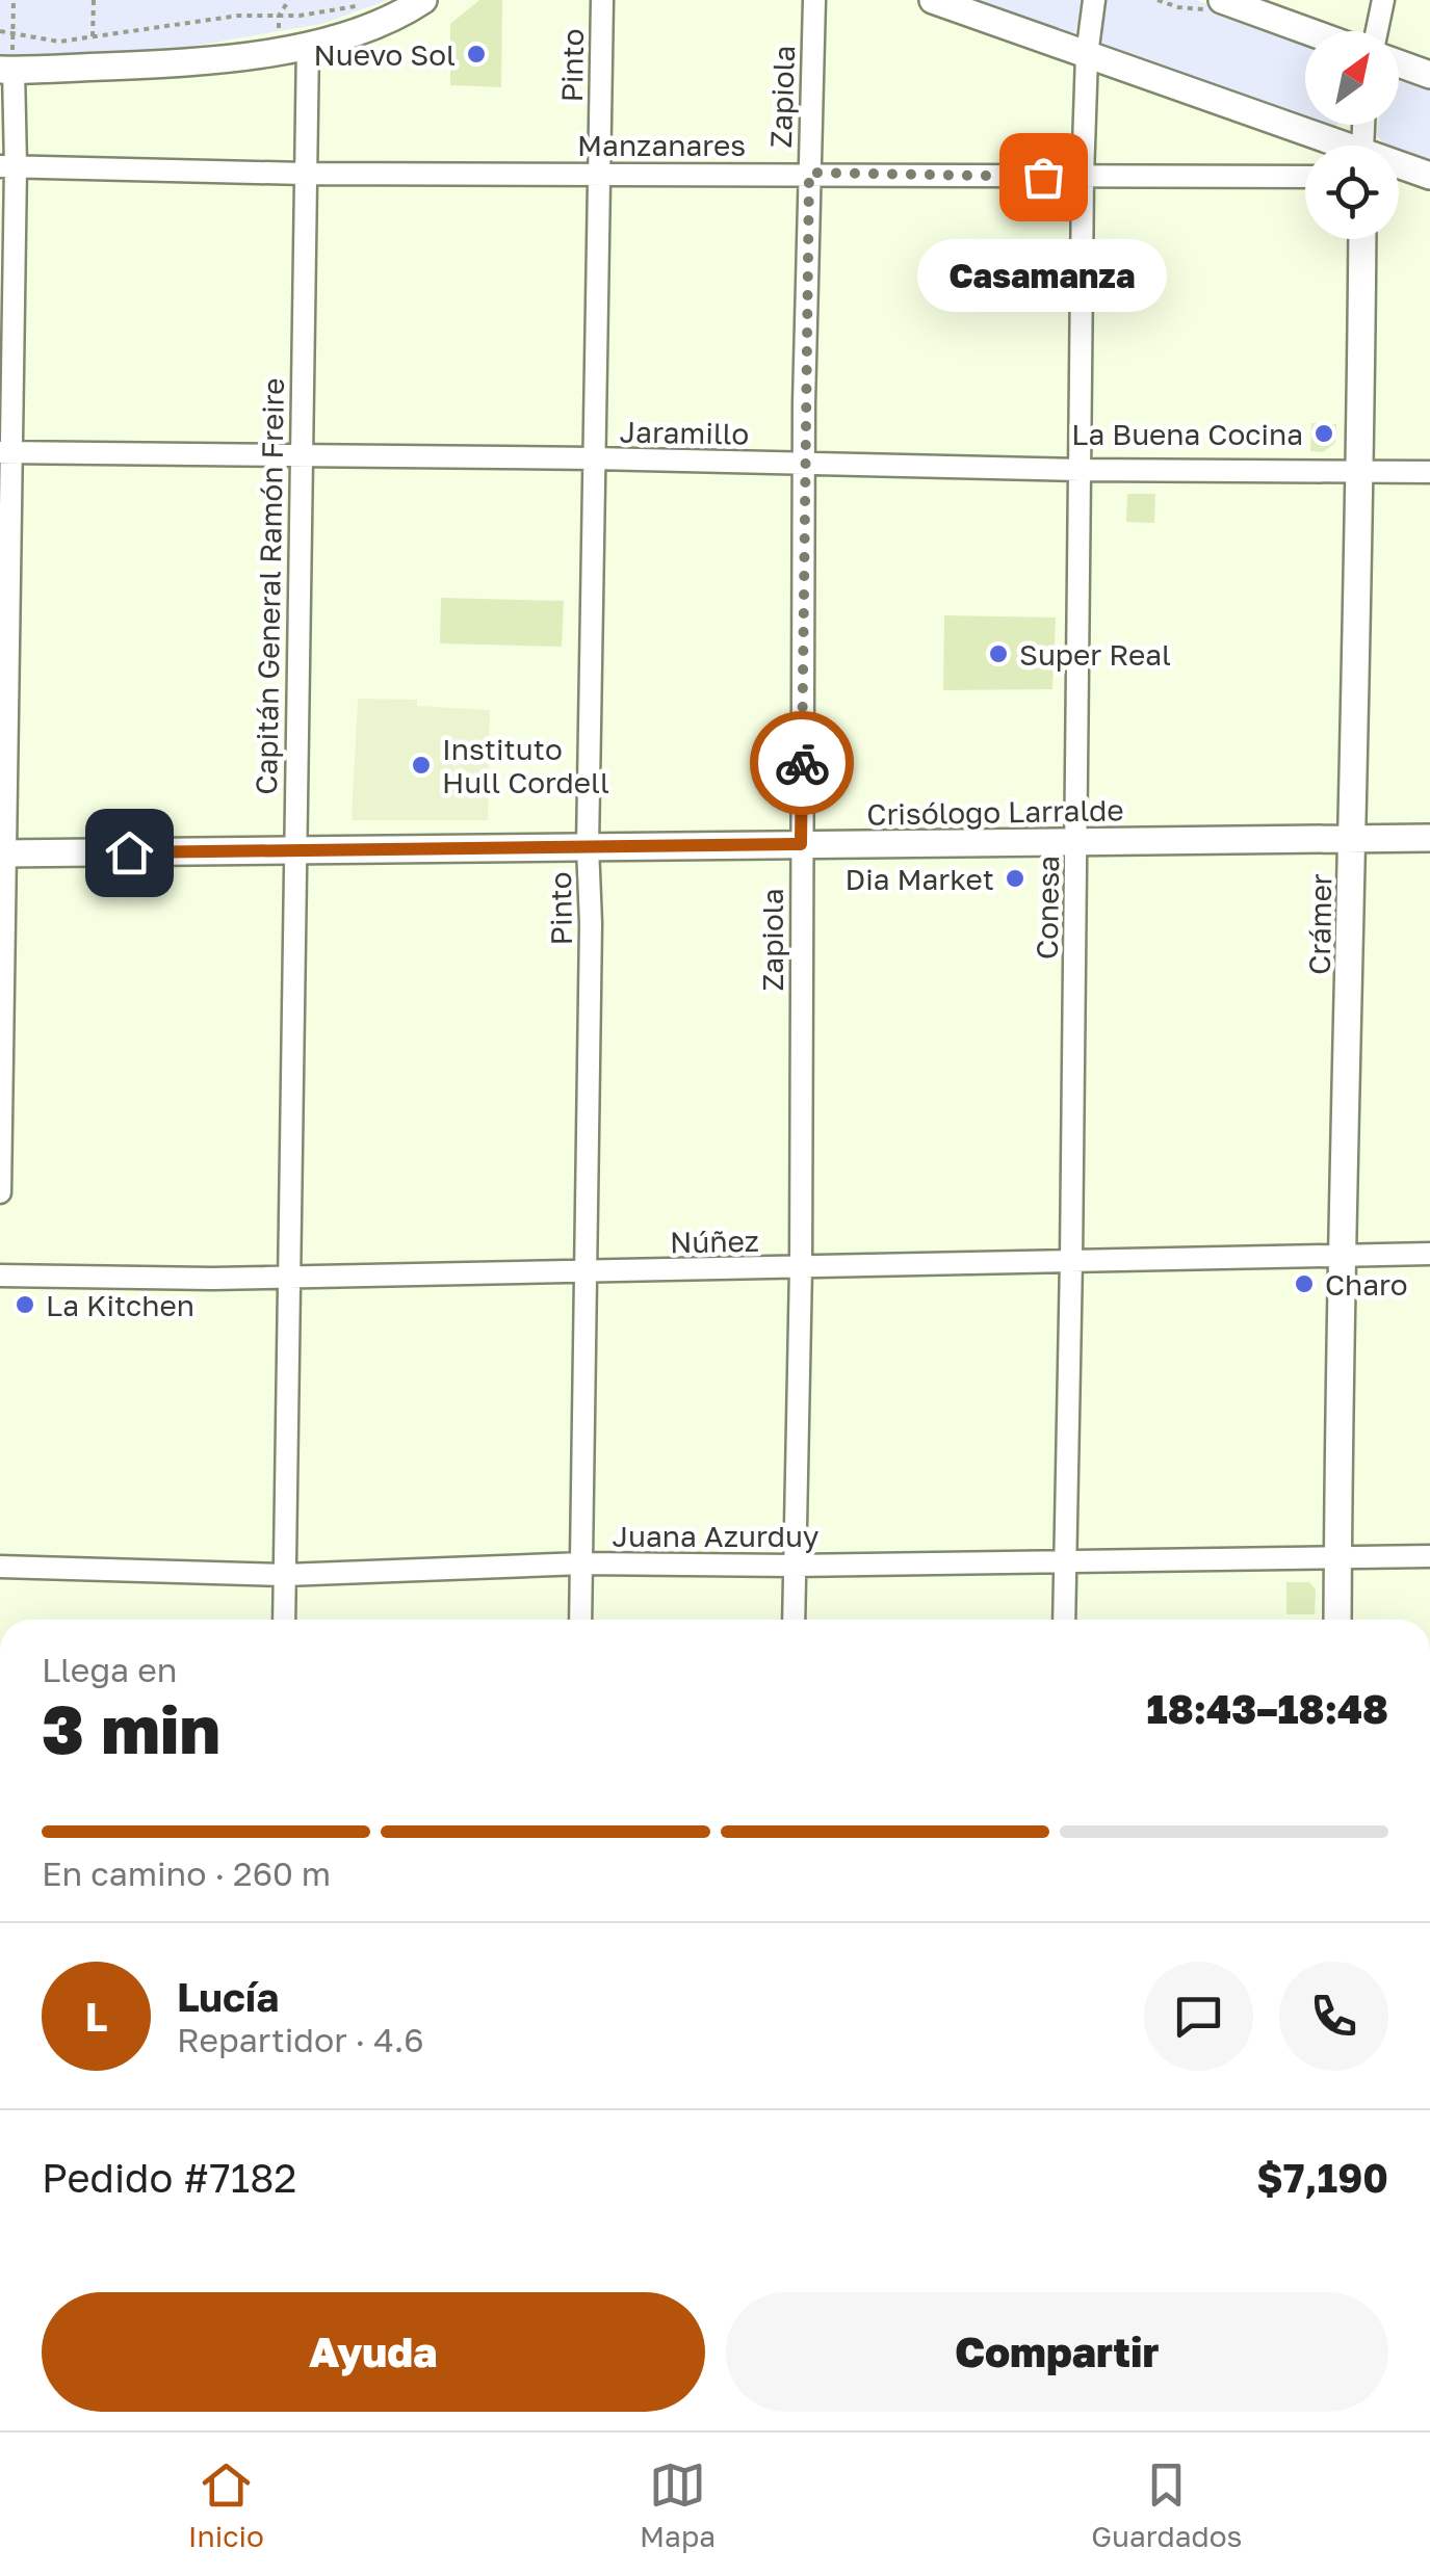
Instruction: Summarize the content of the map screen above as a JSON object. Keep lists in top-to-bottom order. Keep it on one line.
{"streets":{"street":["Pinto","Zapiola","Manzanares","Jaramillo","Capitán General Ramón Freire","Crisólogo Larralde","Conesa","Crámer","Núñez","Juana Azurduy"]},"crossings":[["Pinto","Manzanares"],["Pinto","Jaramillo"],["Pinto","Crisólogo Larralde"],["Pinto","Núñez"],["Pinto","Juana Azurduy"],["Zapiola","Manzanares"],["Zapiola","Jaramillo"],["Zapiola","Crisólogo Larralde"],["Zapiola","Núñez"],["Zapiola","Juana Azurduy"],["Manzanares","Capitán General Ramón Freire"],["Manzanares","Conesa"],["Jaramillo","Capitán General Ramón Freire"],["Jaramillo","Conesa"],["Jaramillo","Crámer"],["Capitán General Ramón Freire","Crisólogo Larralde"],["Capitán General Ramón Freire","Núñez"],["Capitán General Ramón Freire","Juana Azurduy"],["Crisólogo Larralde","Conesa"],["Crisólogo Larralde","Crámer"],["Conesa","Núñez"],["Conesa","Juana Azurduy"],["Crámer","Núñez"],["Crámer","Juana Azurduy"]],"places":["Nuevo Sol","Casamanza","La Buena Cocina","Super Real","Instituto Hull Cordell","Dia Market","Charo","La Kitchen"],"north":"top right","page":{"bubble":"Casamanza","heading":["3 min","Llega en","18:43–18:48"],"panel":["Lucía","Repartidor · 4.6","Pedido #7182","$7,190"],"bar":"En camino · 260 m","round":"L","buttons":["Ayuda","Compartir"],"tabs":["Inicio","Mapa","Guardados"]}}
